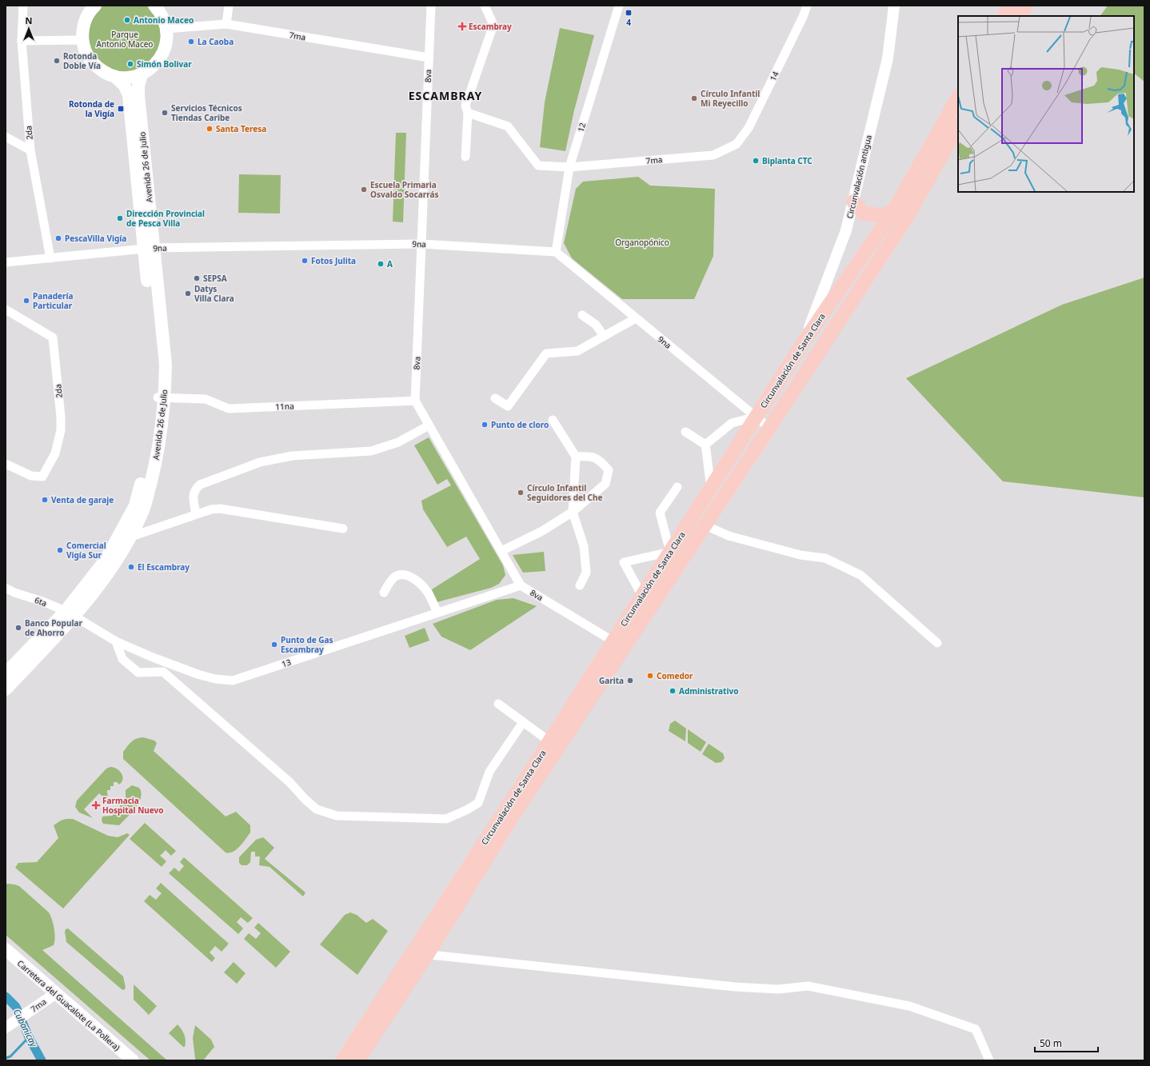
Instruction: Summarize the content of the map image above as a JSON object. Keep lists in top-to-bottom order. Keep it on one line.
{"streets":{"highway":["Circunvalación de Santa Clara"],"main road":["Avenida 26 de Julio","Carretera del Guacalote (La Pollera)"],"street":["7ma","8va","14","12","2da","Circunvalación antigua","9na","11na","6ta","13"]},"crossings":[["7ma","8va"],["7ma","14"],["7ma","12"],["7ma","Carretera del Guacalote (La Pollera)"],["8va","9na"],["8va","Circunvalación de Santa Clara"],["8va","11na"],["8va","13"],["12","9na"],["2da","9na"],["Avenida 26 de Julio","9na"],["Avenida 26 de Julio","11na"],["Avenida 26 de Julio","6ta"],["Avenida 26 de Julio","13"],["Circunvalación antigua","Circunvalación de Santa Clara"],["9na","Circunvalación de Santa Clara"],["6ta","13"]],"districts":["ESCAMBRAY"],"water":["Cubanicay"],"parks":["Parque Antonio Maceo","Organopónico"],"places":{"transit":["4","Rotonda de la Vigía"],"other":["Antonio Maceo","La Caoba","Rotonda Doble Vía","Simón Bolivar","Círculo Infantil Mi Reyecillo","Servicios Técnicos Tiendas Caribe","Santa Teresa","Biplanta CTC","Escuela Primaria Osvaldo Socarrás","Dirección Provincial de Pesca Villa","PescaVilla Vigía","Fotos Julita","A","SEPSA","Datys Villa Clara","Panadería Particular","Punto de cloro","Círculo Infantil Seguidores del Che","Venta de garaje","Comercial Vigía Sur","El Escambray","Banco Popular de Ahorro","Punto de Gas Escambray","Comedor","Garita","Administrativo"],"health":["Escambray","Farmacia Hospital Nuevo"]},"scale_bar":"50 m","north":"top"}
